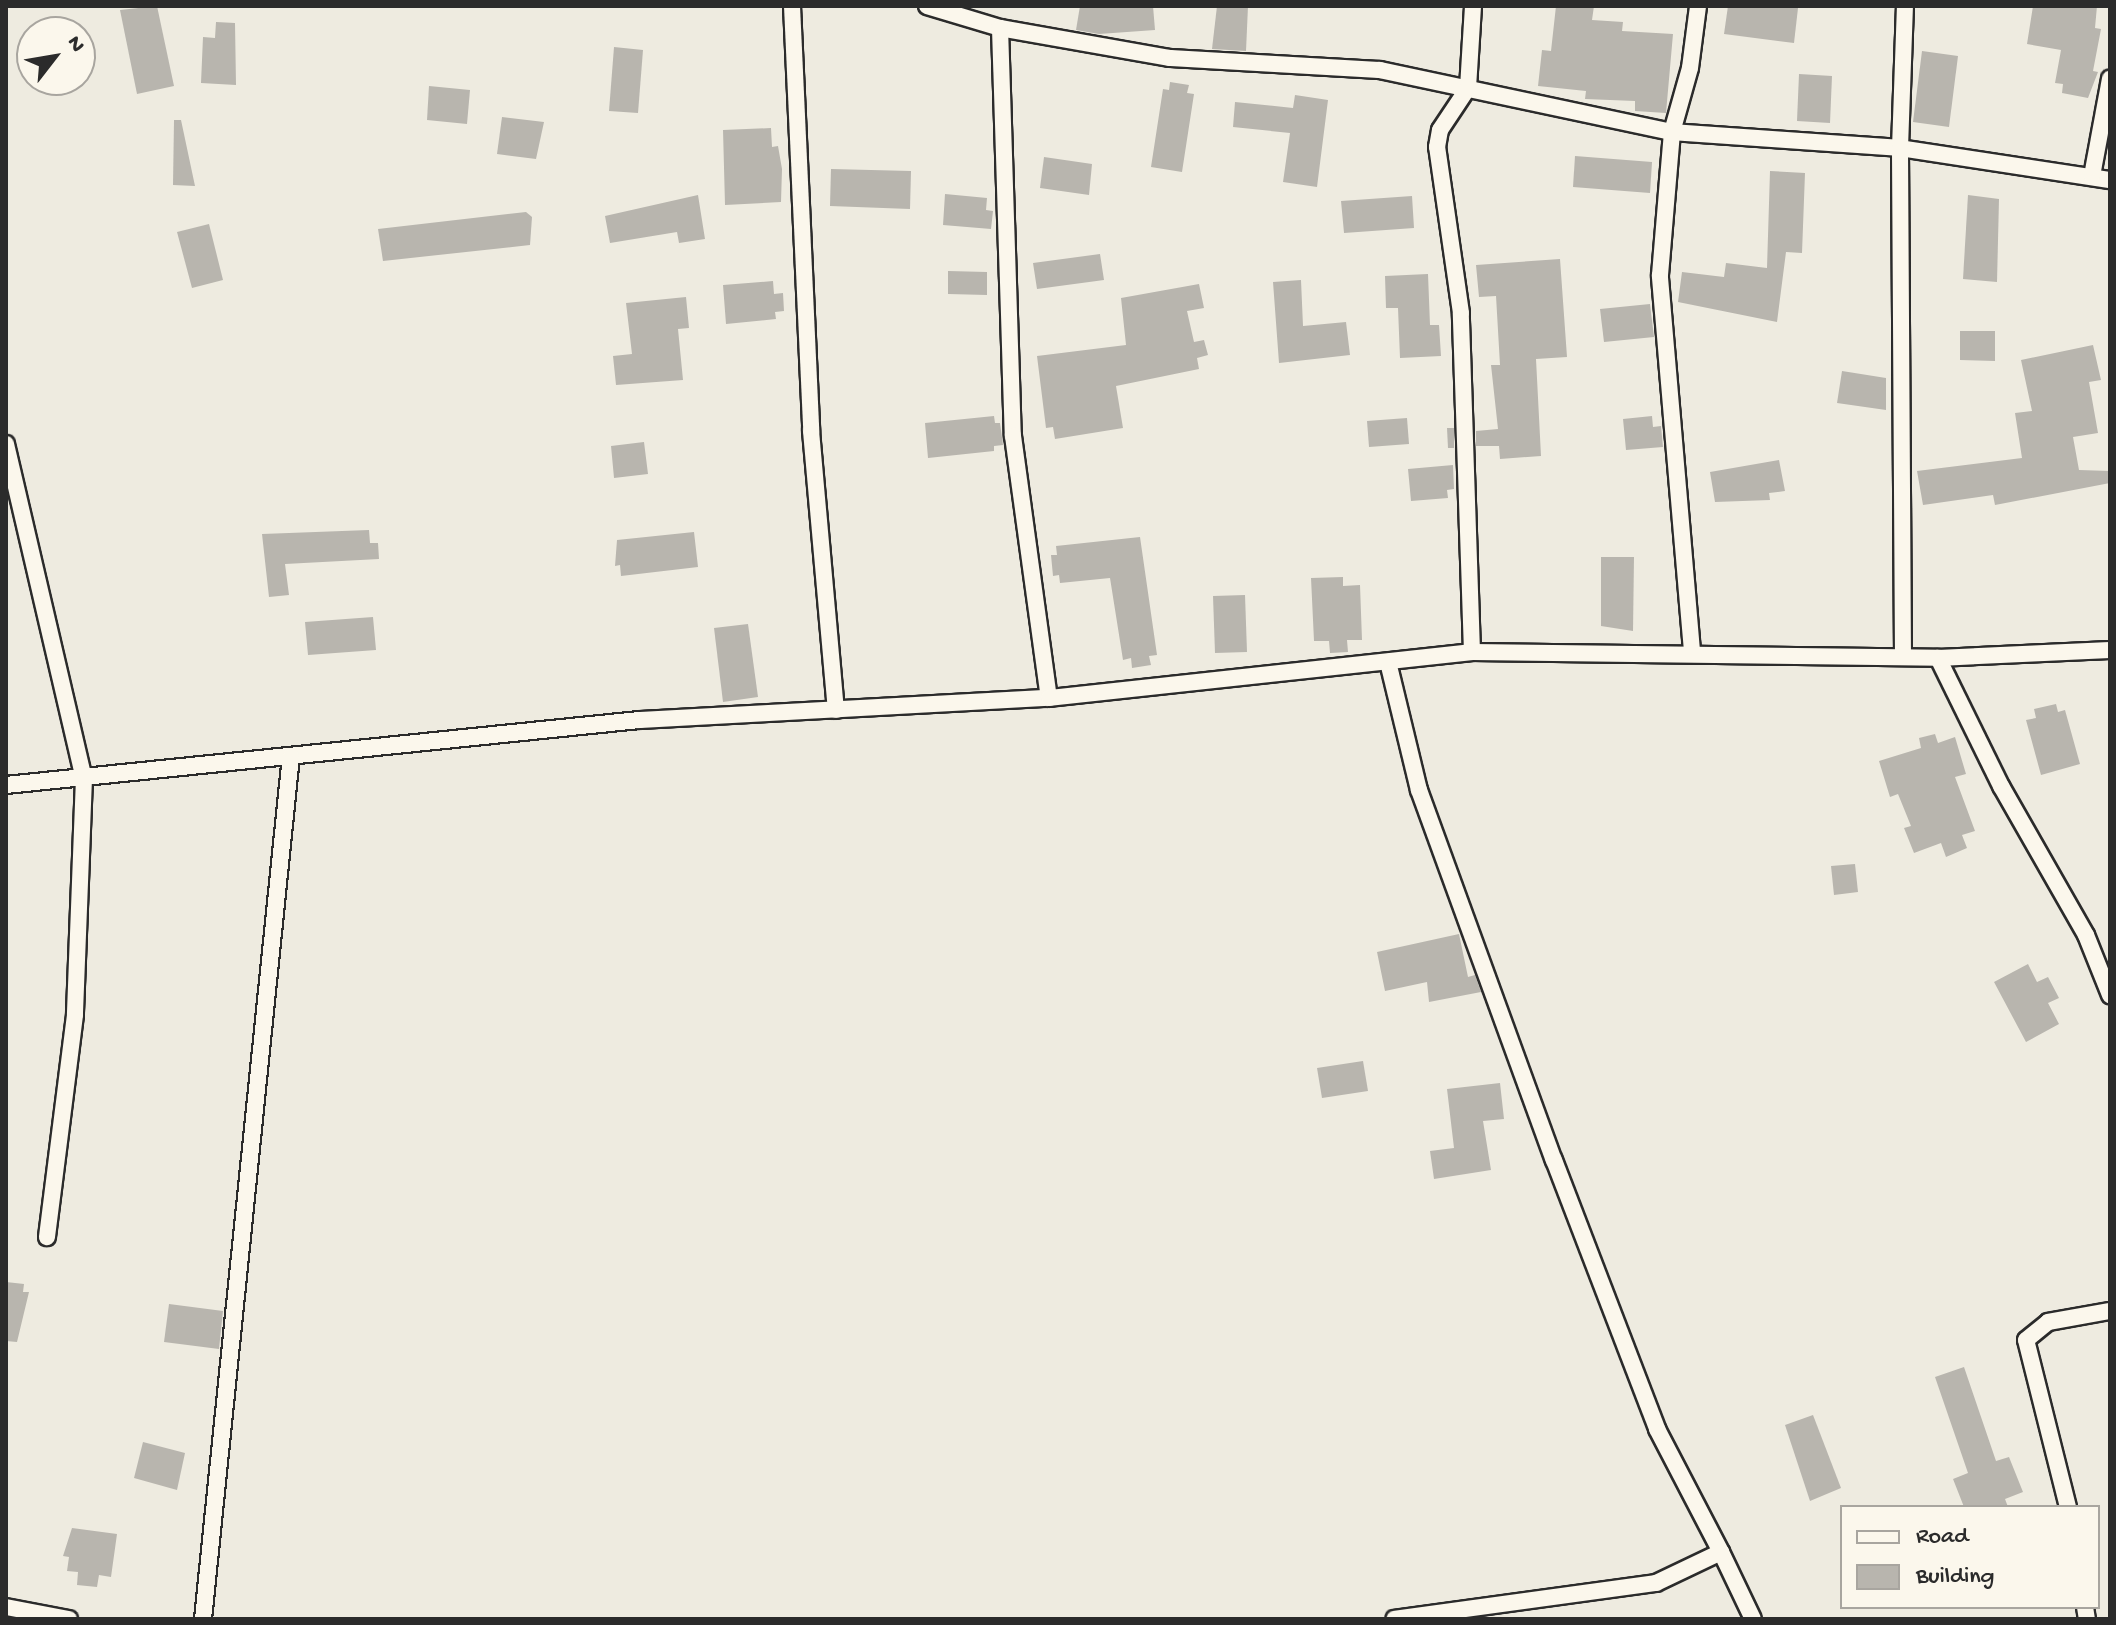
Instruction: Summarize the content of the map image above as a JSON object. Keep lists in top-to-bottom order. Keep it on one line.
{"legend":["Road","Building"],"north":"top right"}
